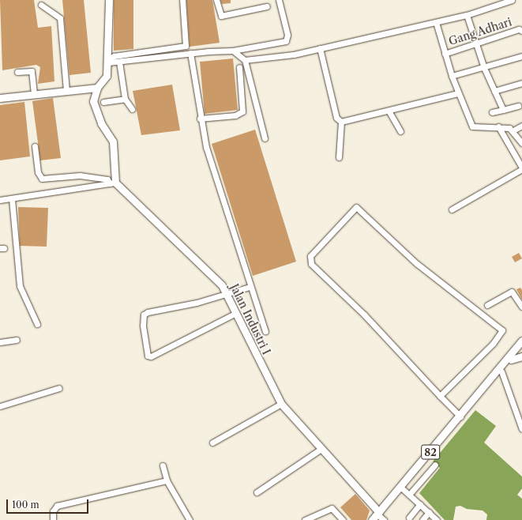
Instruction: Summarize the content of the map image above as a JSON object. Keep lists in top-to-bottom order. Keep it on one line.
{"streets":{"main road":["Jalan Industri I","82"],"street":["Gang Adhari"]},"crossings":[["Jalan Industri I","82"]],"scale_bar":"100 m"}
